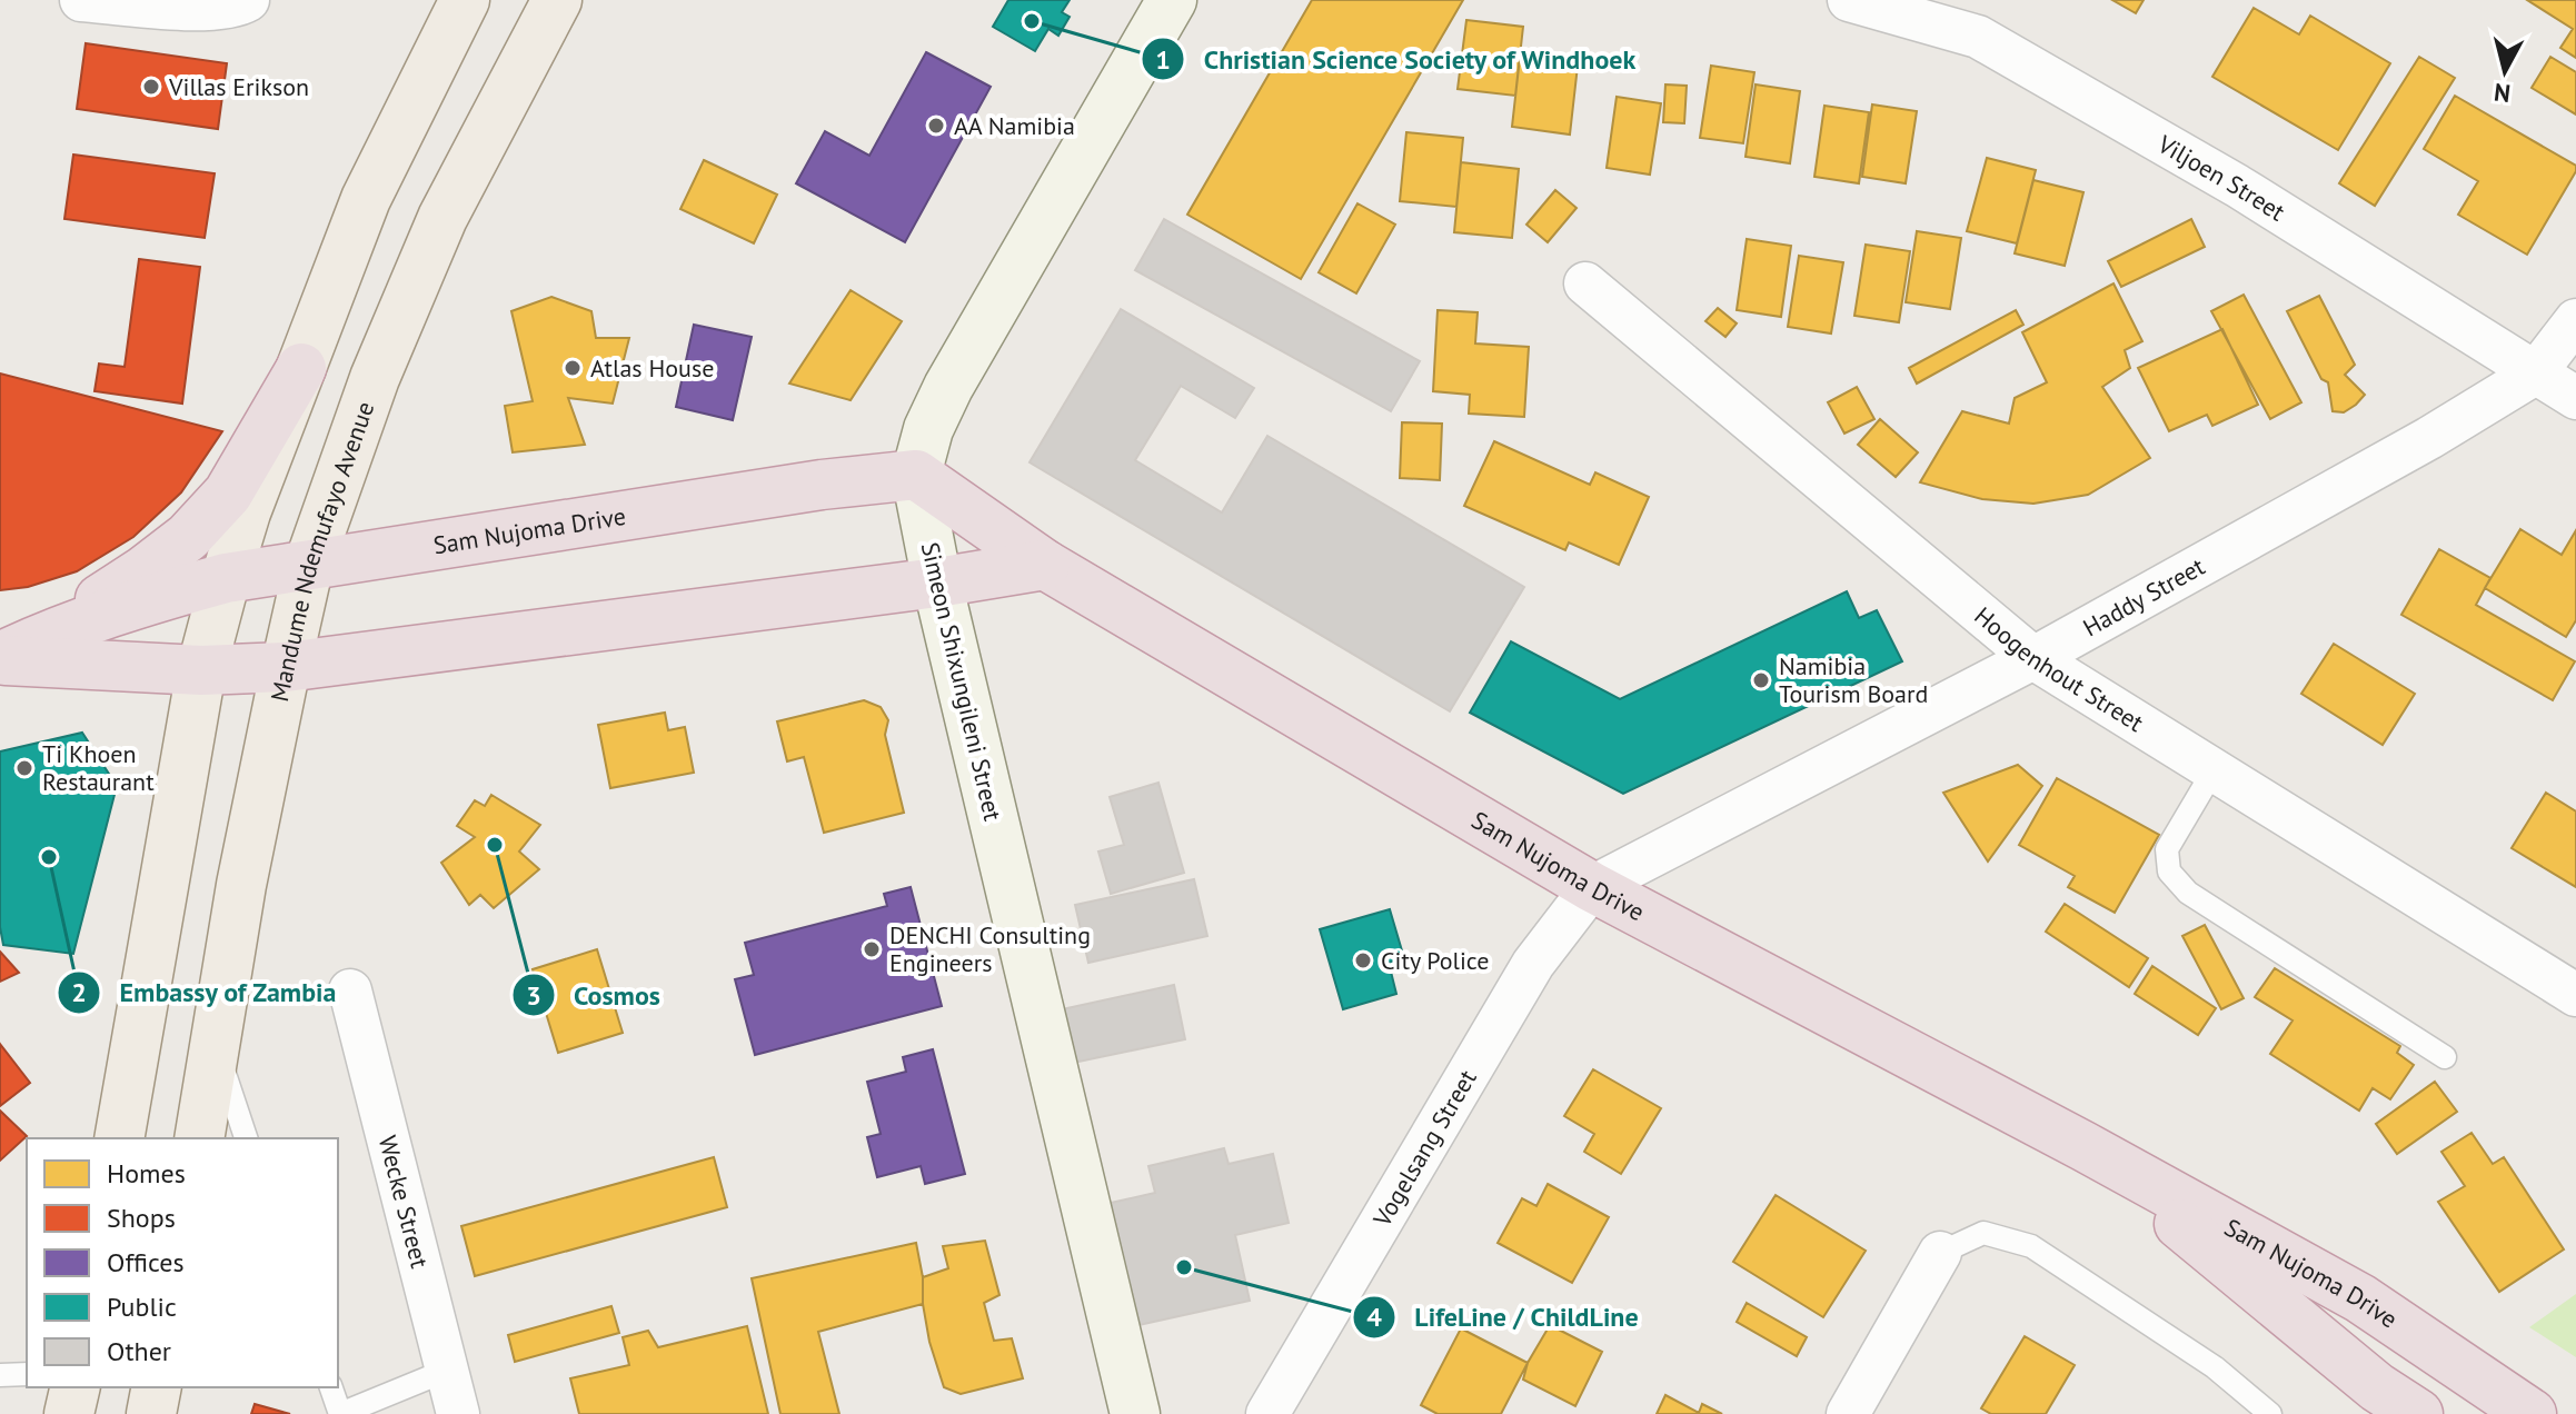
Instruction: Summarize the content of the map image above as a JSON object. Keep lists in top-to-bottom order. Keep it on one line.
{"streets":{"highway":["Sam Nujoma Drive"],"main road":["Mandume Ndemufayo Avenue"],"street":["Viljoen Street","Haddy Street","Hoogenhout Street","Simeon Shixungileni Street","Vogelsang Street","Wecke Street"]},"crossings":[["Viljoen Street","Haddy Street"],["Sam Nujoma Drive","Mandume Ndemufayo Avenue"],["Sam Nujoma Drive","Haddy Street"],["Sam Nujoma Drive","Simeon Shixungileni Street"],["Sam Nujoma Drive","Vogelsang Street"],["Haddy Street","Hoogenhout Street"],["Haddy Street","Vogelsang Street"]],"places":["Christian Science Society of Windhoek","Villas Erikson","AA Namibia","Atlas House","Namibia Tourism Board","Ti Khoen Restaurant","Cosmos","Embassy of Zambia","DENCHI Consulting Engineers","City Police","LifeLine / ChildLine"],"legend":["Homes","Shops","Offices","Public","Other"],"north":"bottom"}
